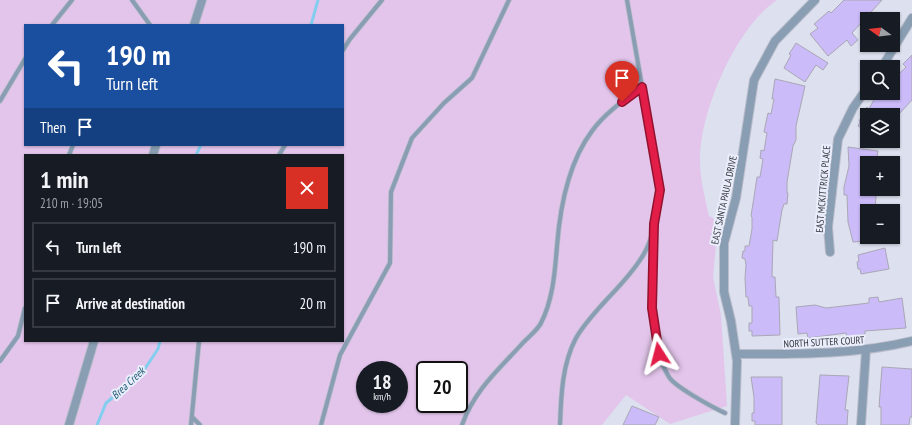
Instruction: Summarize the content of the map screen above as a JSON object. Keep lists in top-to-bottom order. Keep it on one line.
{"streets":{"street":["EAST MCKITTRICK PLACE","EAST SANTA PAULA DRIVE","NORTH SUTTER COURT"]},"crossings":[["EAST SANTA PAULA DRIVE","NORTH SUTTER COURT"]],"water":["Brea Creek"],"north":"left","page":{"map_buttons":["+","−"],"turn":["190 m","Turn left"],"then":"Then","heading":["1 min","210 m · 19:05"],"list":[{"name":"Turn left","value":"190 m"},{"name":"Arrive at destination","value":"20 m"}],"speed":"18 km/h","limit":"20"}}
